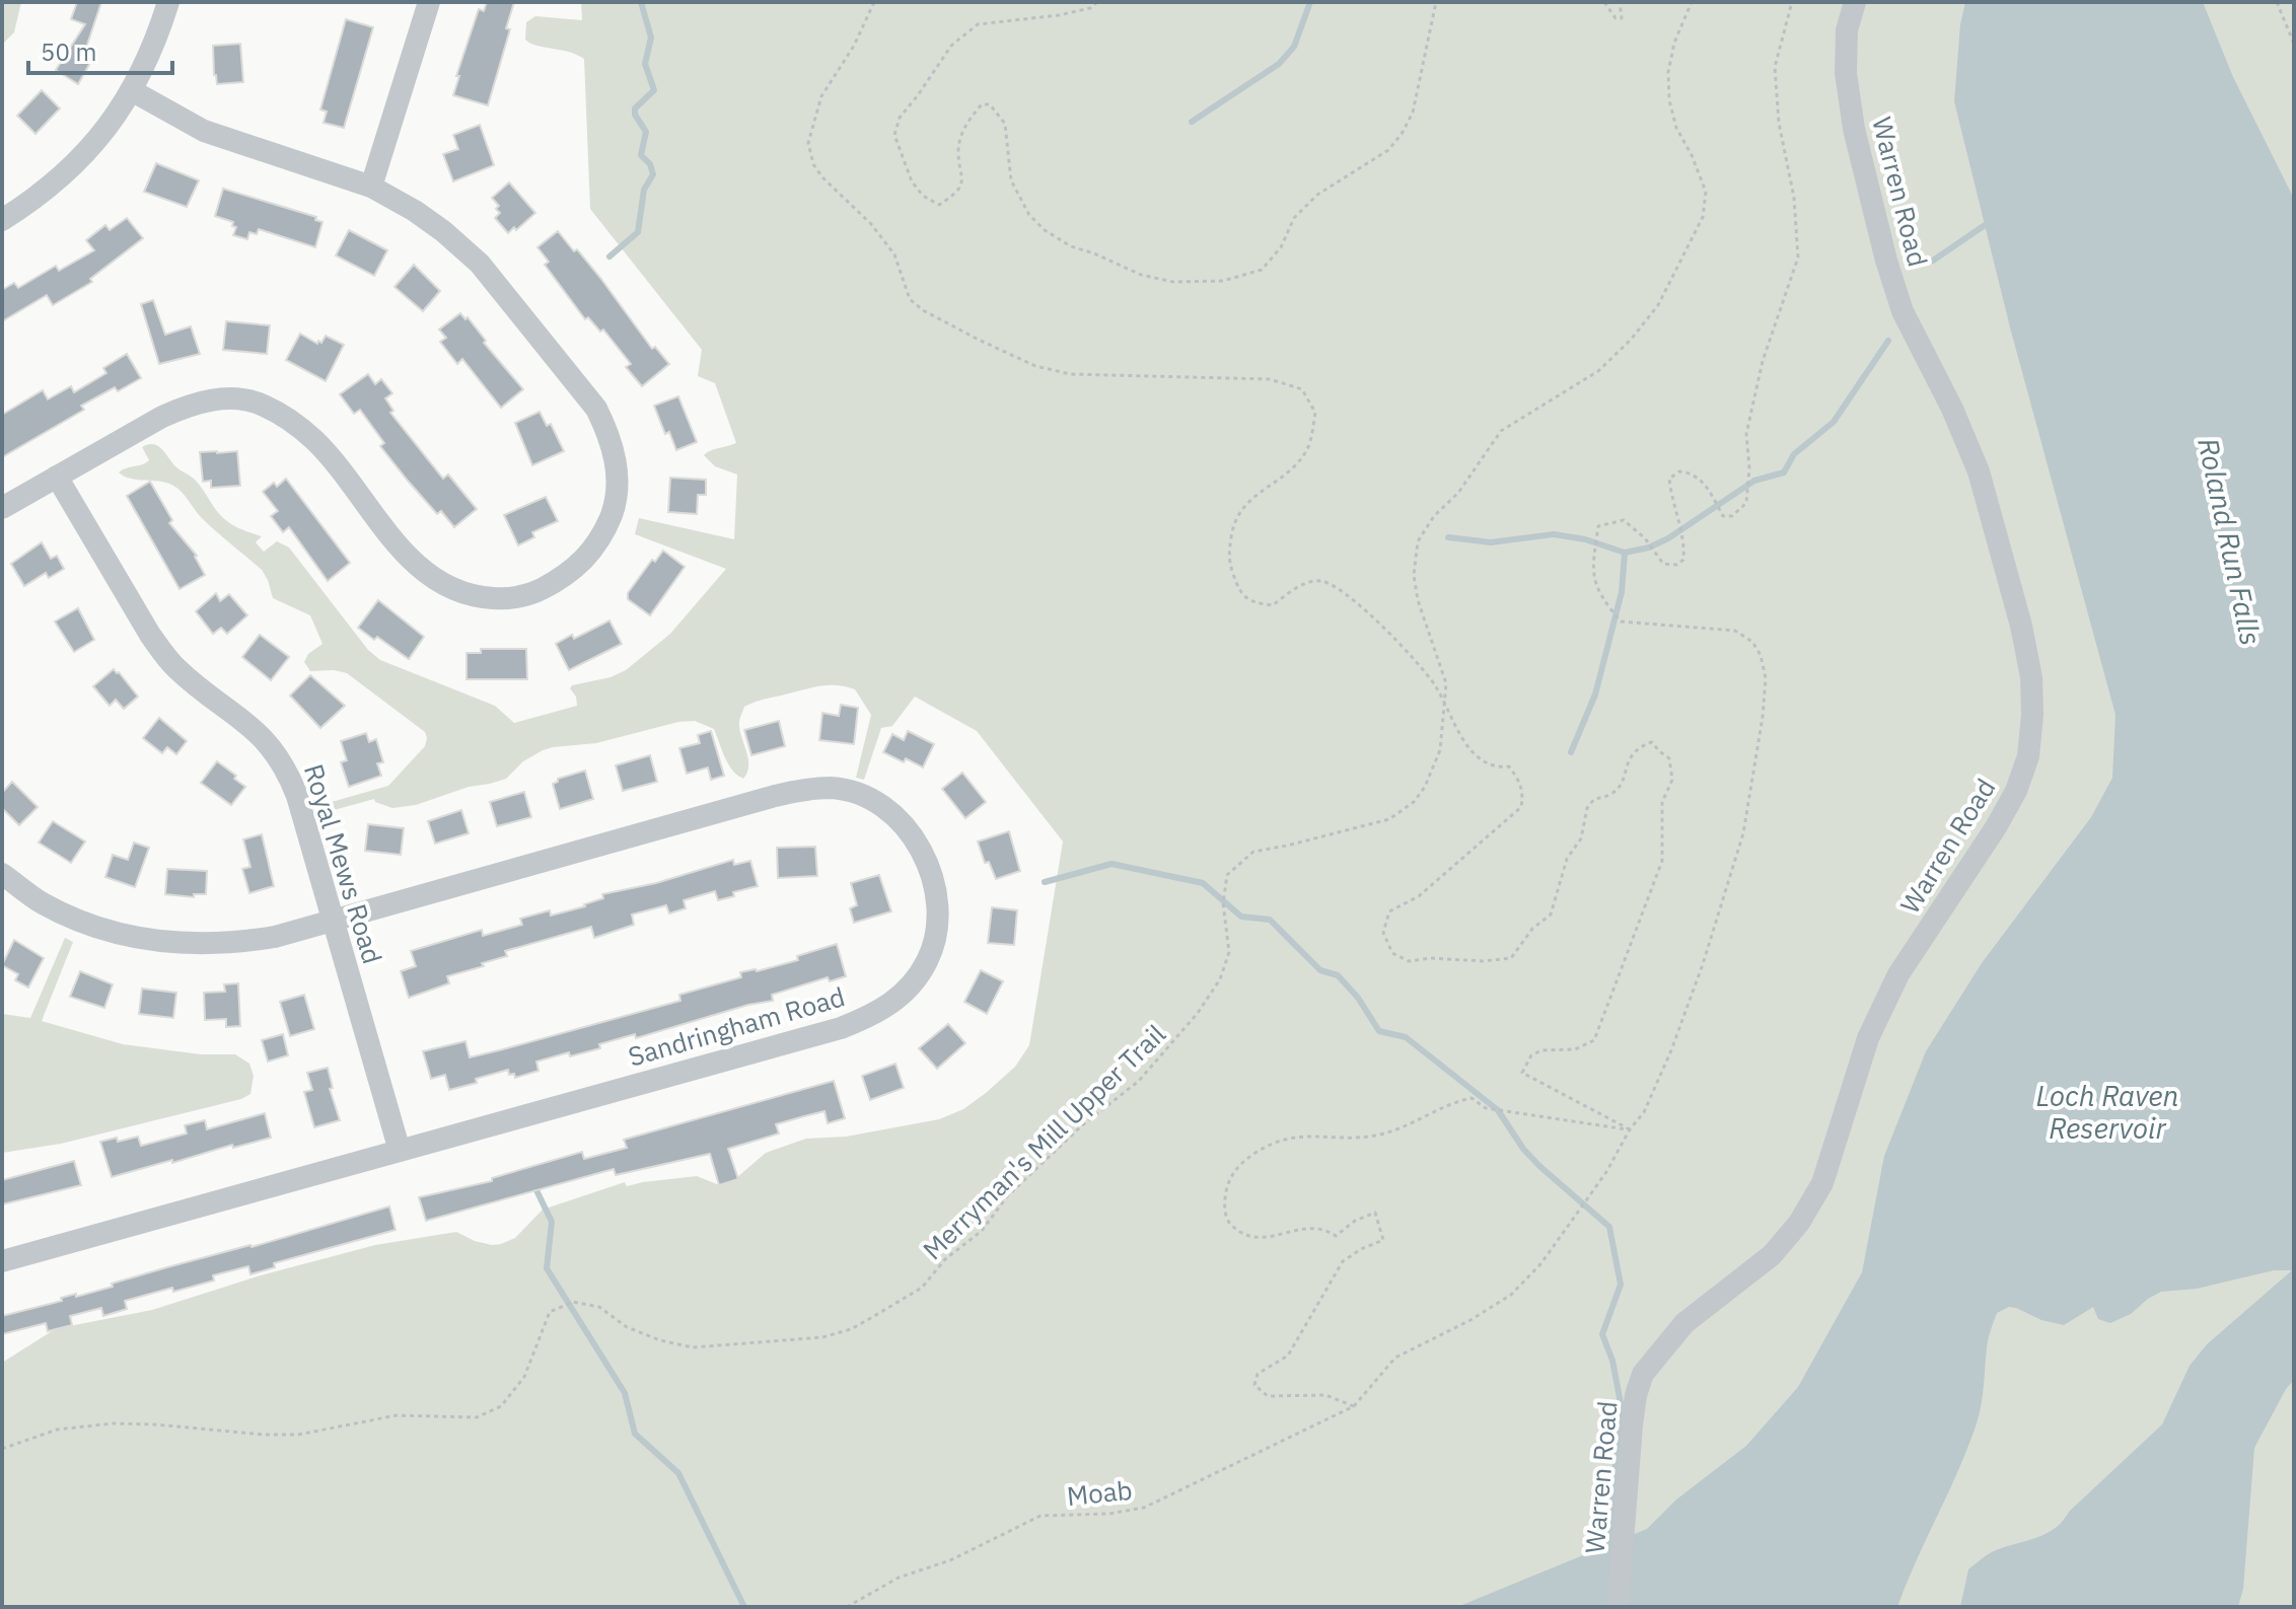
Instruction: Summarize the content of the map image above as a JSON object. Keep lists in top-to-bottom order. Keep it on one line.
{"streets":{"street":["Warren Road","Royal Mews Road","Sandringham Road"],"path":["Merryman's Mill Upper Trail","Moab"]},"crossings":[["Royal Mews Road","Sandringham Road"]],"water":["Roland Run Falls","Loch Raven Reservoir"],"scale_bar":"50 m"}
